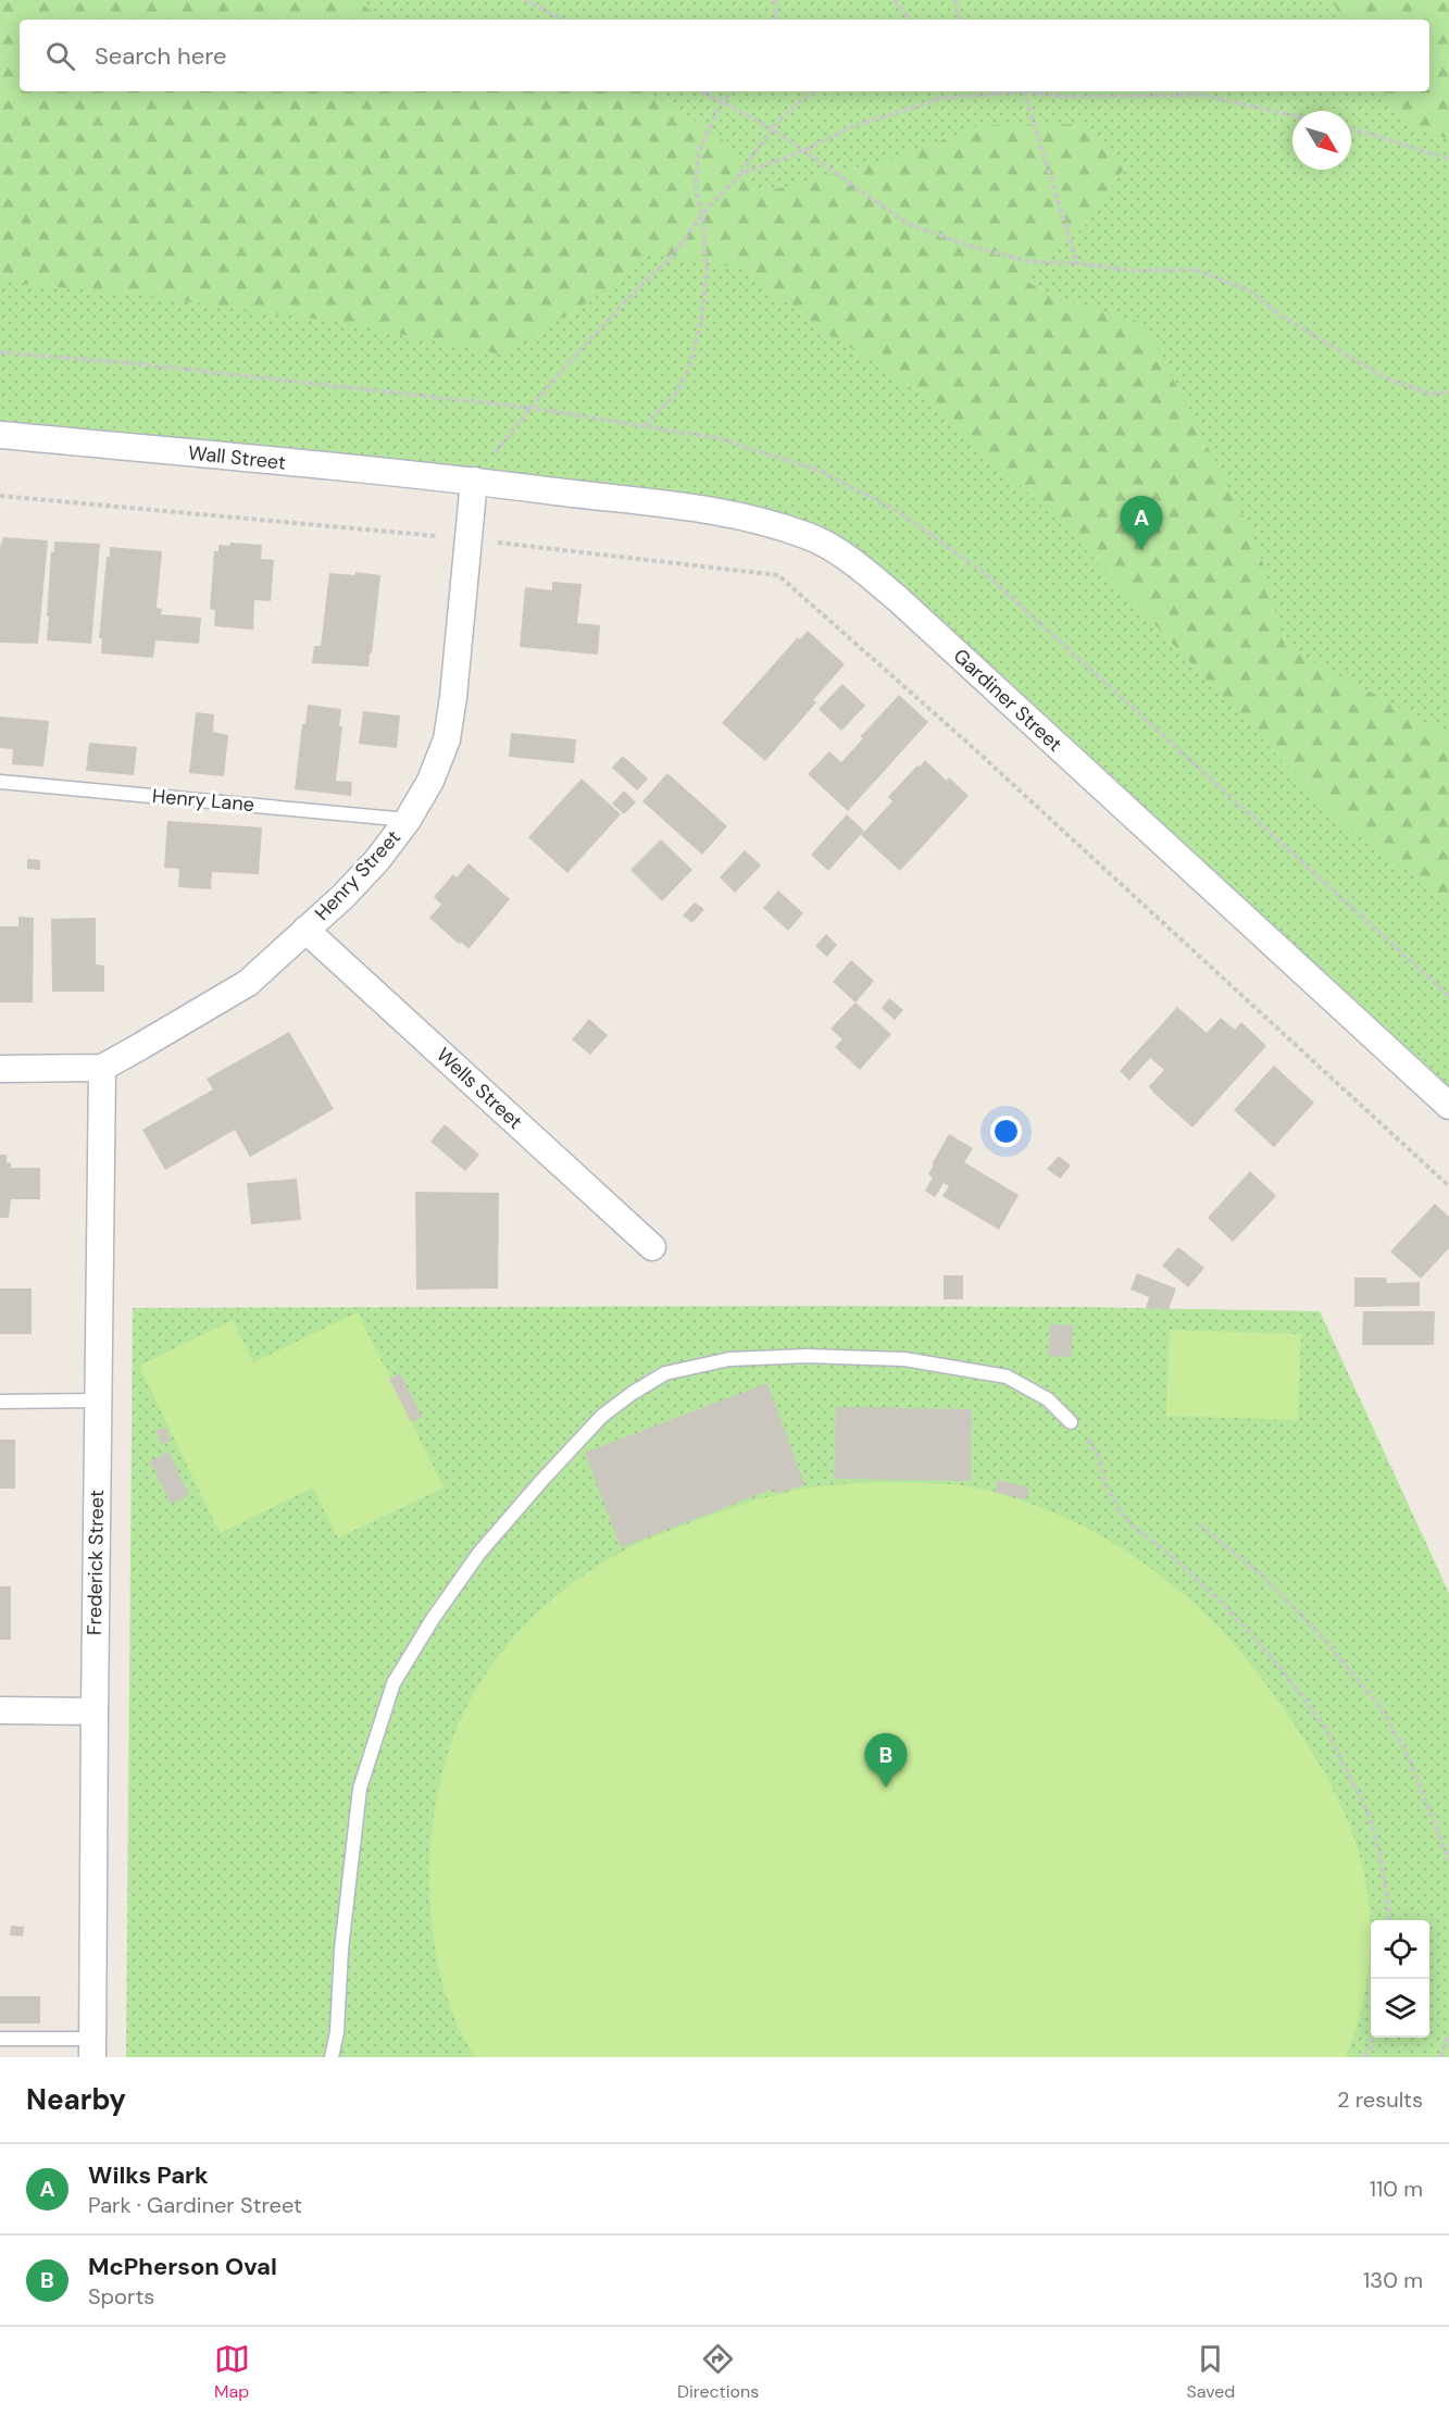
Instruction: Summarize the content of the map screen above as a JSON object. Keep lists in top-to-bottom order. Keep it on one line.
{"streets":{"street":["Wall Street","Gardiner Street","Henry Street","Wells Street","Frederick Street"],"lane":["Henry Lane"]},"crossings":[["Wall Street","Gardiner Street"],["Wall Street","Henry Street"],["Gardiner Street","Henry Street"],["Henry Lane","Henry Street"],["Henry Street","Wells Street"],["Henry Street","Frederick Street"]],"north":"bottom right","page":{"search":"Search here","pins":["A","B"],"heading":["Nearby","2 results"],"list":[{"mark":"A","name":"Wilks Park","note":"Park · Gardiner Street","value":"110 m"},{"mark":"B","name":"McPherson Oval","note":"Sports","value":"130 m"}],"nav":["Map","Directions","Saved"]}}
